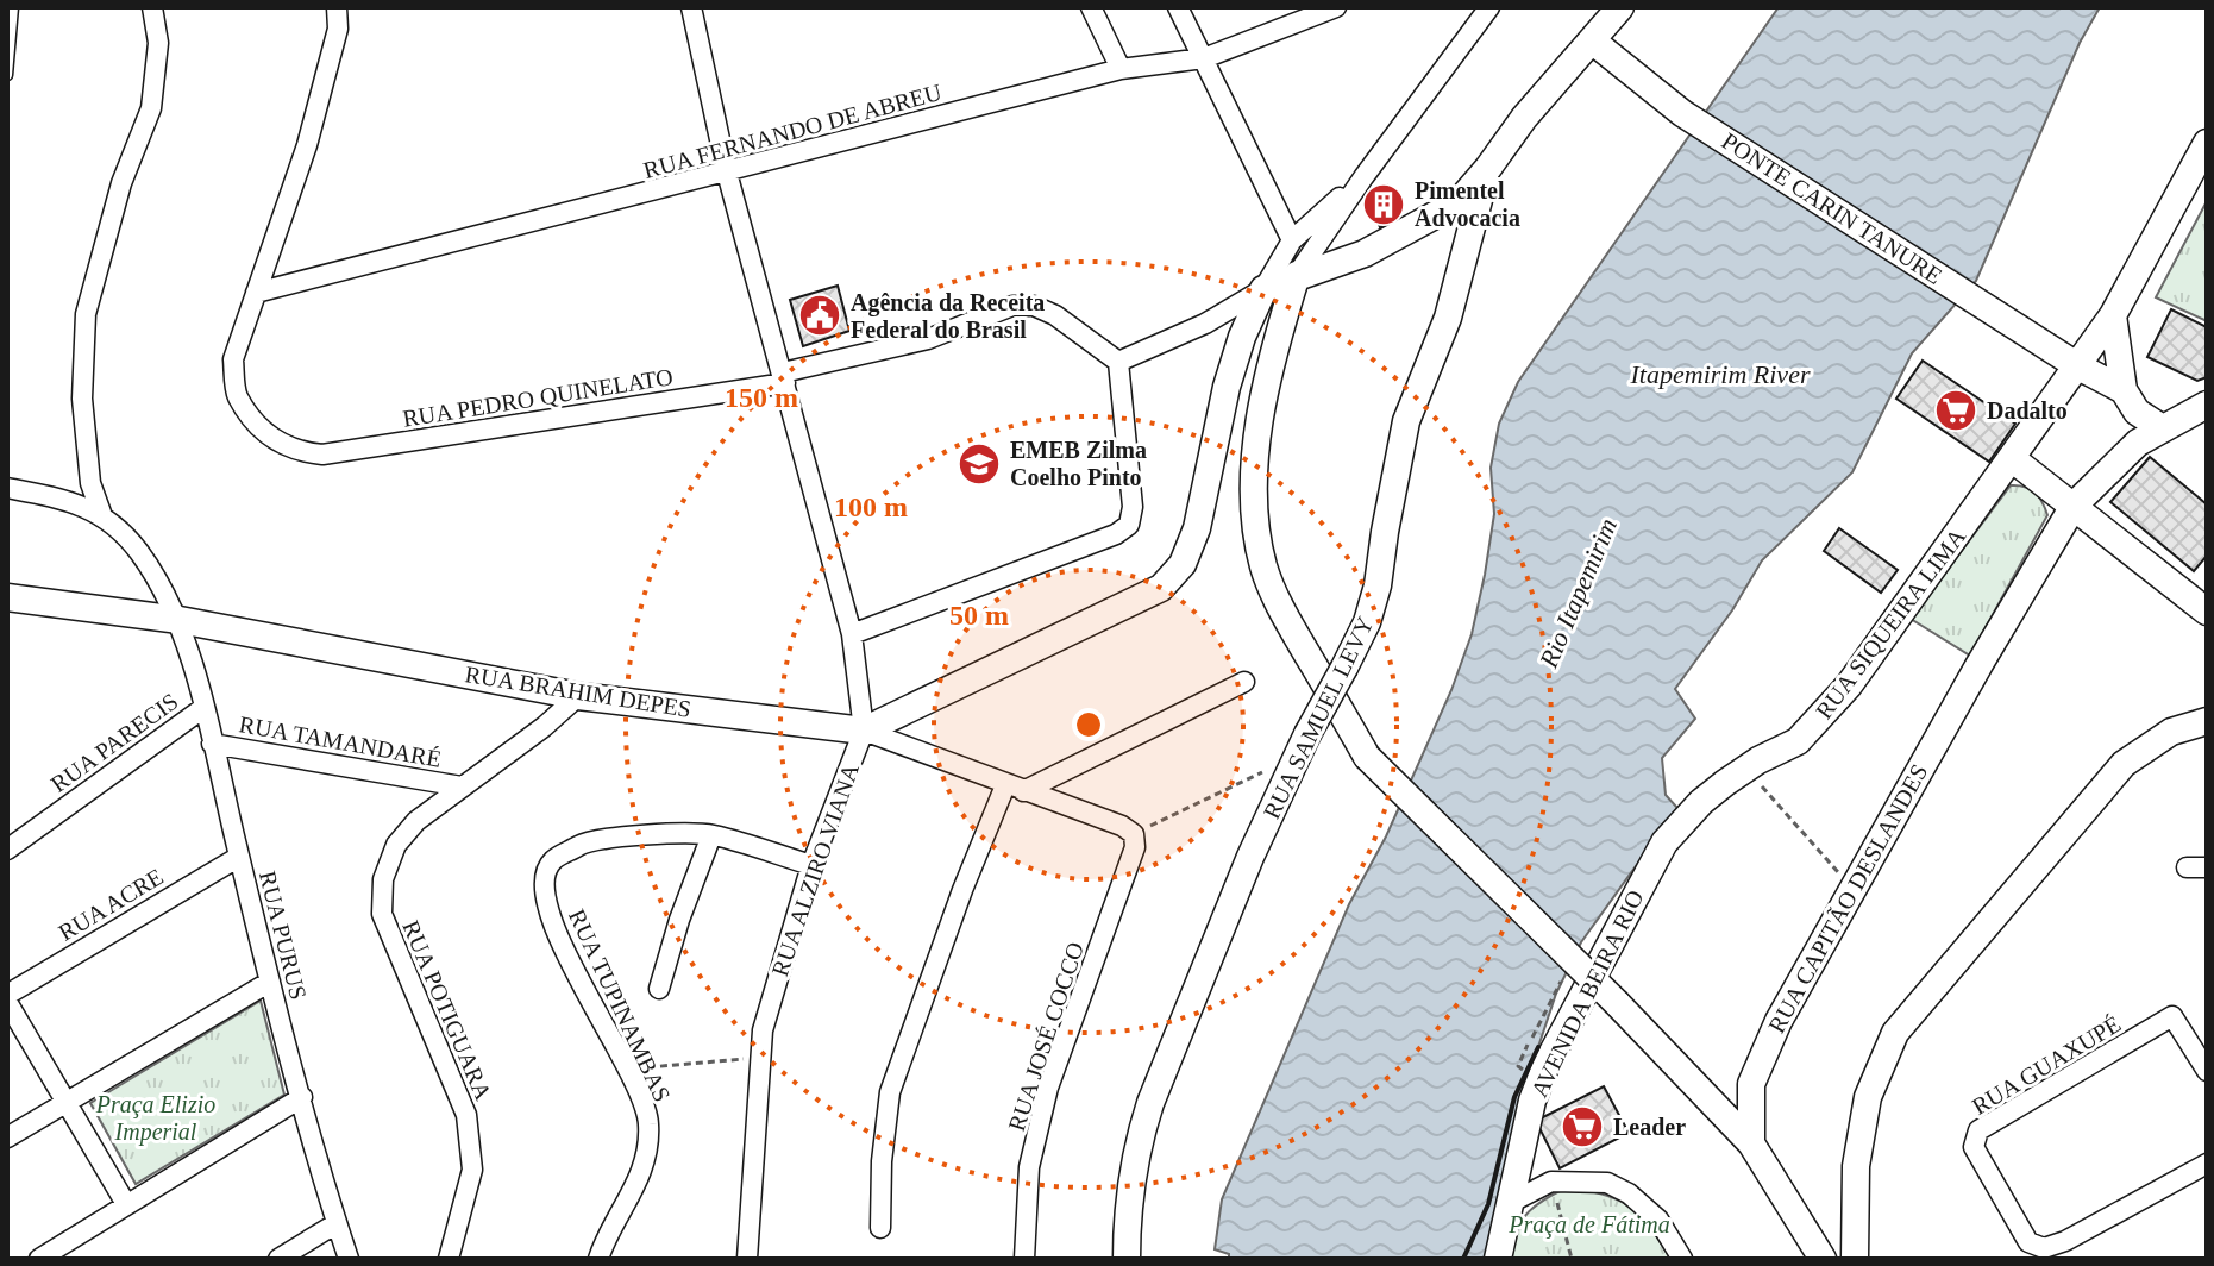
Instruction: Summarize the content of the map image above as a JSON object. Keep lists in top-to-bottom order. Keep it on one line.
{"streets":{"main road":["PONTE CARIN TANURE","RUA SIQUEIRA LIMA","RUA BRAHIM DEPES","RUA SAMUEL LEVY","RUA ALZIRO VIANA","RUA CAPITÃO DESLANDES","AVENIDA BEIRA RIO"],"street":["RUA FERNANDO DE ABREU","RUA PEDRO QUINELATO","RUA TAMANDARÉ","RUA PARECIS","RUA ACRE","RUA PURUS","RUA TUPINAMBAS","RUA POTIGUARA","RUA JOSÉ COCCO","RUA GUAXUPÉ"]},"crossings":[["RUA FERNANDO DE ABREU","RUA PEDRO QUINELATO"],["PONTE CARIN TANURE","RUA SIQUEIRA LIMA"],["PONTE CARIN TANURE","RUA CAPITÃO DESLANDES"],["RUA SIQUEIRA LIMA","AVENIDA BEIRA RIO"],["RUA BRAHIM DEPES","RUA ALZIRO VIANA"],["RUA BRAHIM DEPES","RUA PURUS"],["RUA BRAHIM DEPES","RUA POTIGUARA"],["RUA BRAHIM DEPES","RUA JOSÉ COCCO"],["RUA TAMANDARÉ","RUA PURUS"],["RUA TAMANDARÉ","RUA POTIGUARA"],["RUA PARECIS","RUA PURUS"],["RUA ALZIRO VIANA","RUA TUPINAMBAS"],["RUA ACRE","RUA PURUS"]],"water":["Itapemirim River","Rio Itapemirim"],"parks":["Praça Elizio Imperial","Praça de Fátima"],"places":{"building":["Pimentel Advocacia"],"public building":["Agência da Receita Federal do Brasil"],"supermarket":["Dadalto","Leader"],"school or university":["EMEB Zilma Coelho Pinto"]},"rings":["150 m","100 m","50 m"]}
